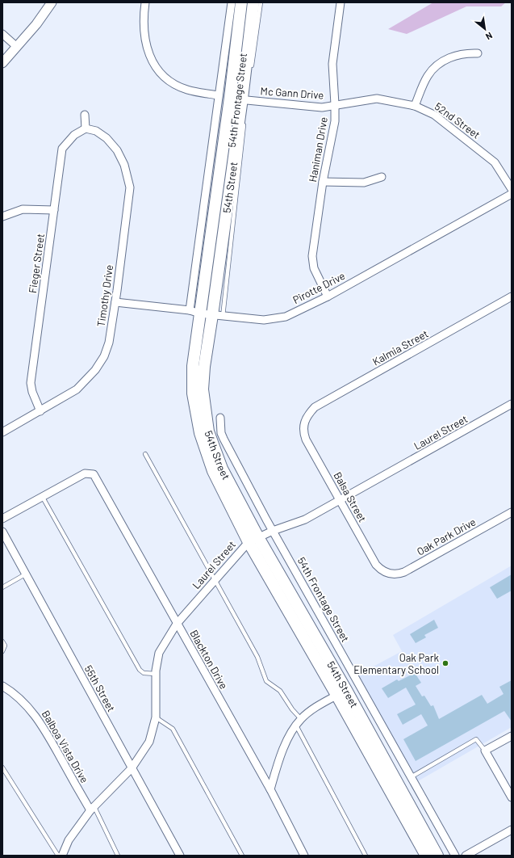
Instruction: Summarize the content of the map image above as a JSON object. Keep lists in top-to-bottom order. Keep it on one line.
{"streets":{"main road":["54th Street"],"street":["Mc Gann Drive","54th Frontage Street","52nd Street","Haniman Drive","Fieger Street","Pirotte Drive","Timothy Drive","Kalmia Street","Laurel Street","Balsa Street","Oak Park Drive","Blackton Drive","55th Street","Balboa Vista Drive"]},"crossings":[["Mc Gann Drive","52nd Street"],["Mc Gann Drive","Haniman Drive"],["54th Frontage Street","54th Street"],["54th Frontage Street","Pirotte Drive"],["54th Frontage Street","Laurel Street"],["52nd Street","Haniman Drive"],["Haniman Drive","Pirotte Drive"],["54th Street","Pirotte Drive"],["54th Street","Laurel Street"],["Fieger Street","Timothy Drive"],["Pirotte Drive","Timothy Drive"],["Kalmia Street","Balsa Street"],["Laurel Street","Balsa Street"],["Laurel Street","Blackton Drive"],["Laurel Street","55th Street"],["Laurel Street","Balboa Vista Drive"],["Balsa Street","Oak Park Drive"]],"places":["Oak Park Elementary School"],"north":"bottom right"}
